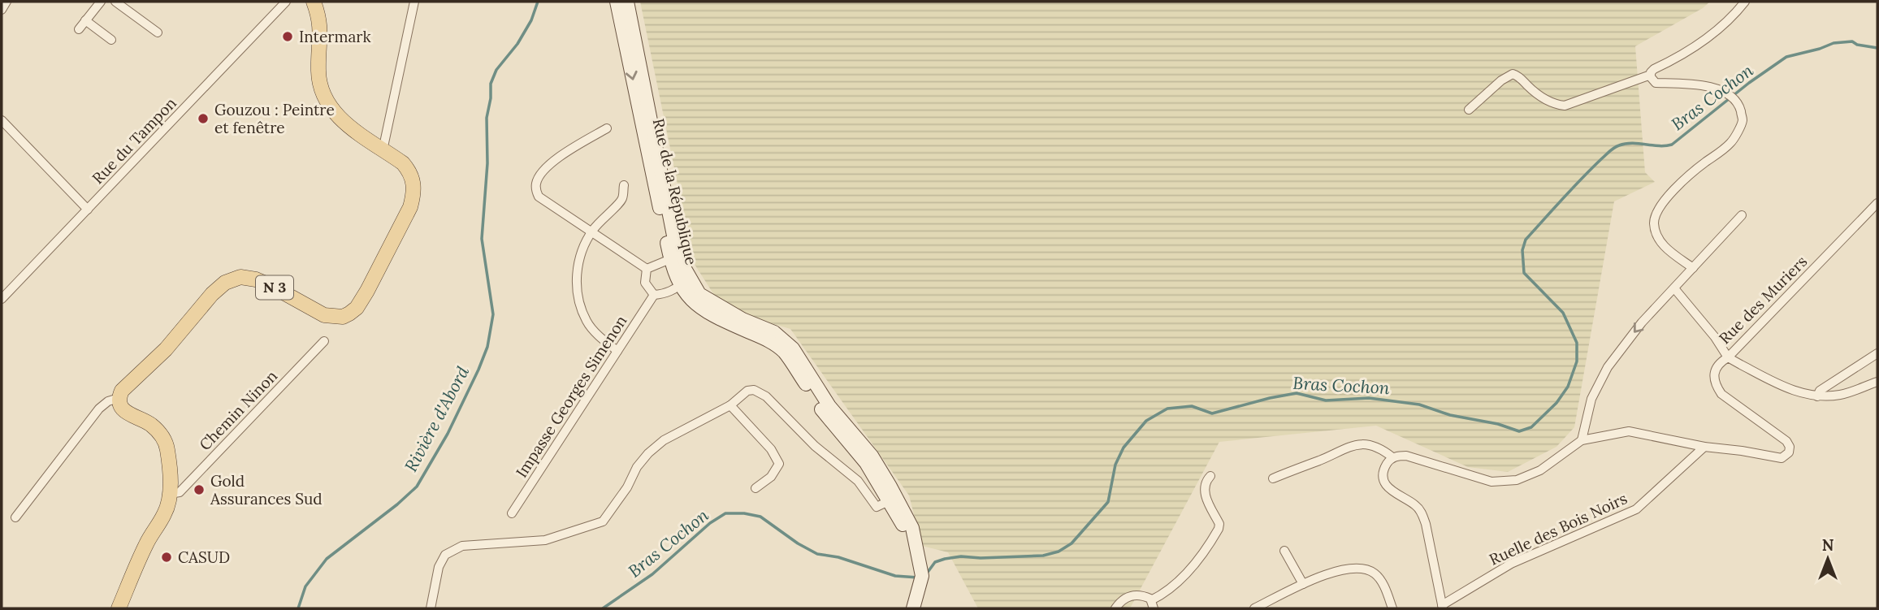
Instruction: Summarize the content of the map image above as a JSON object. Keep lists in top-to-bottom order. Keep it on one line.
{"streets":{"main road":["N 3"],"street":["Rue du Tampon","Rue de la République","Rue des Muriers","Impasse Georges Simenon","Chemin Ninon","Ruelle des Bois Noirs"]},"water":["Bras Cochon","Rivière d'Abord"],"places":["Intermark","Gouzou : Peintre et fenêtre","Gold Assurances Sud","CASUD"],"north":"top"}
